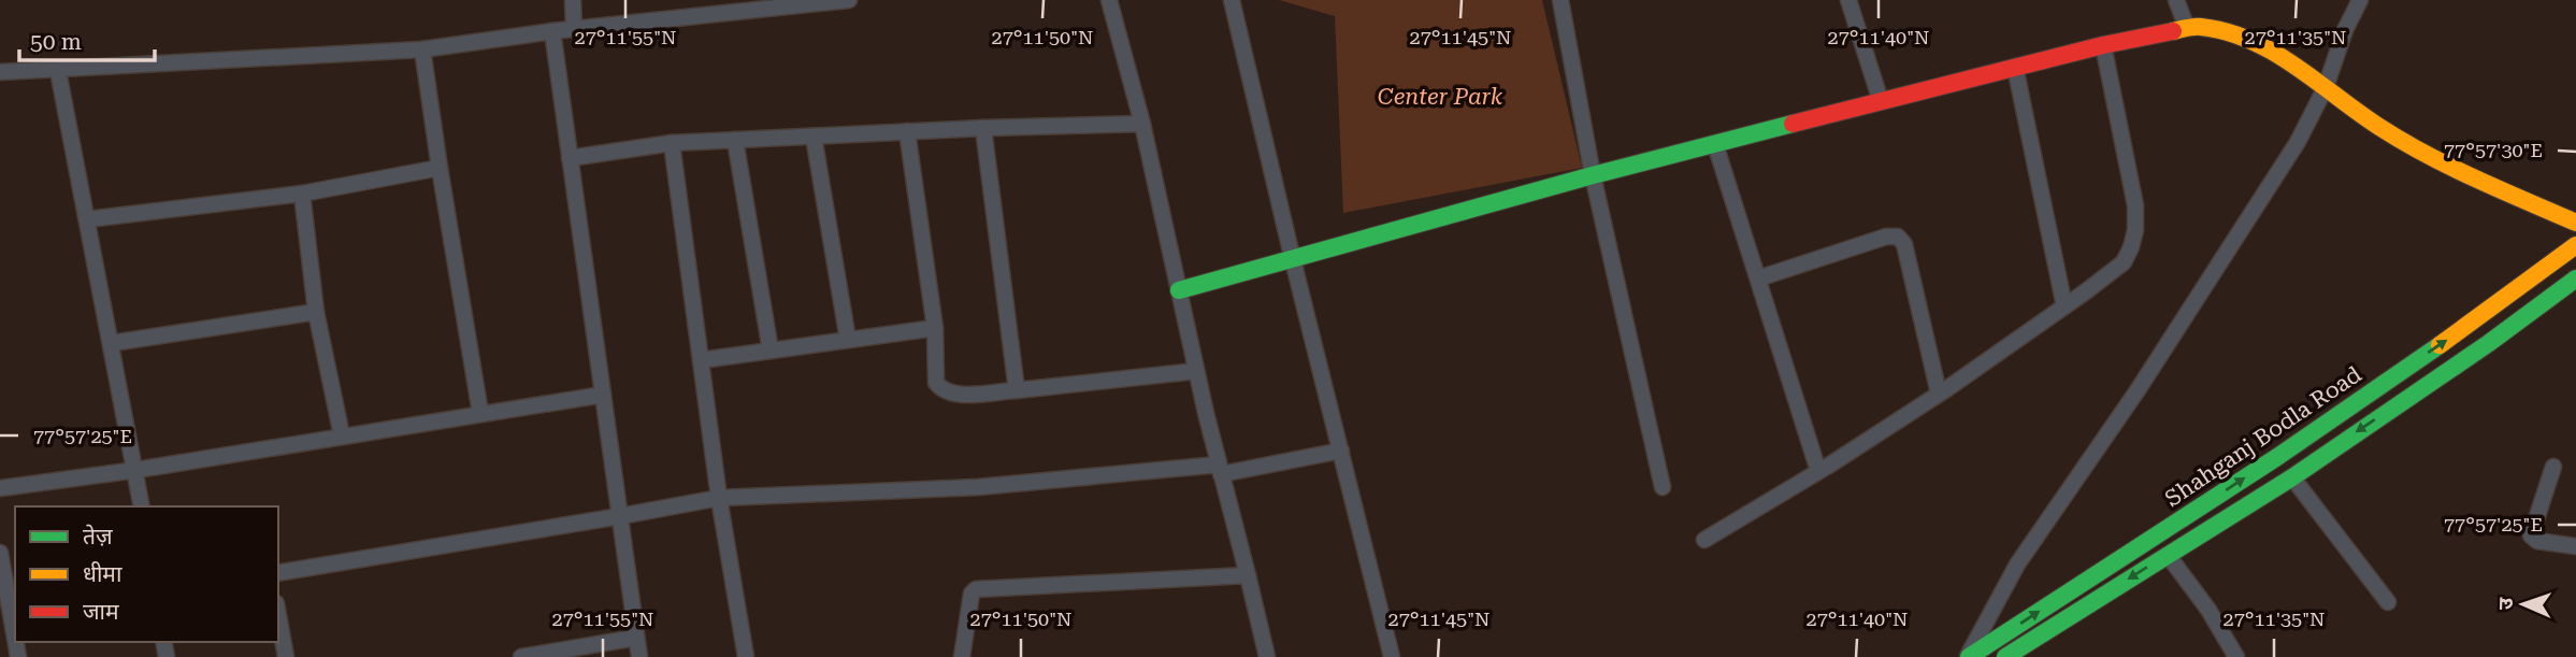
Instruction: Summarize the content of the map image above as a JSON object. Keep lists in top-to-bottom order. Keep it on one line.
{"streets":{"street":["Shahganj Bodla Road"]},"parks":["Center Park"],"legend":["तेज़","धीमा","जाम"],"scale_bar":"50 m","north":"left","coordinates":["27°11'55\"N","27°11'50\"N","27°11'45\"N","27°11'40\"N","27°11'35\"N","77°57'30\"E","77°57'25\"E"]}
